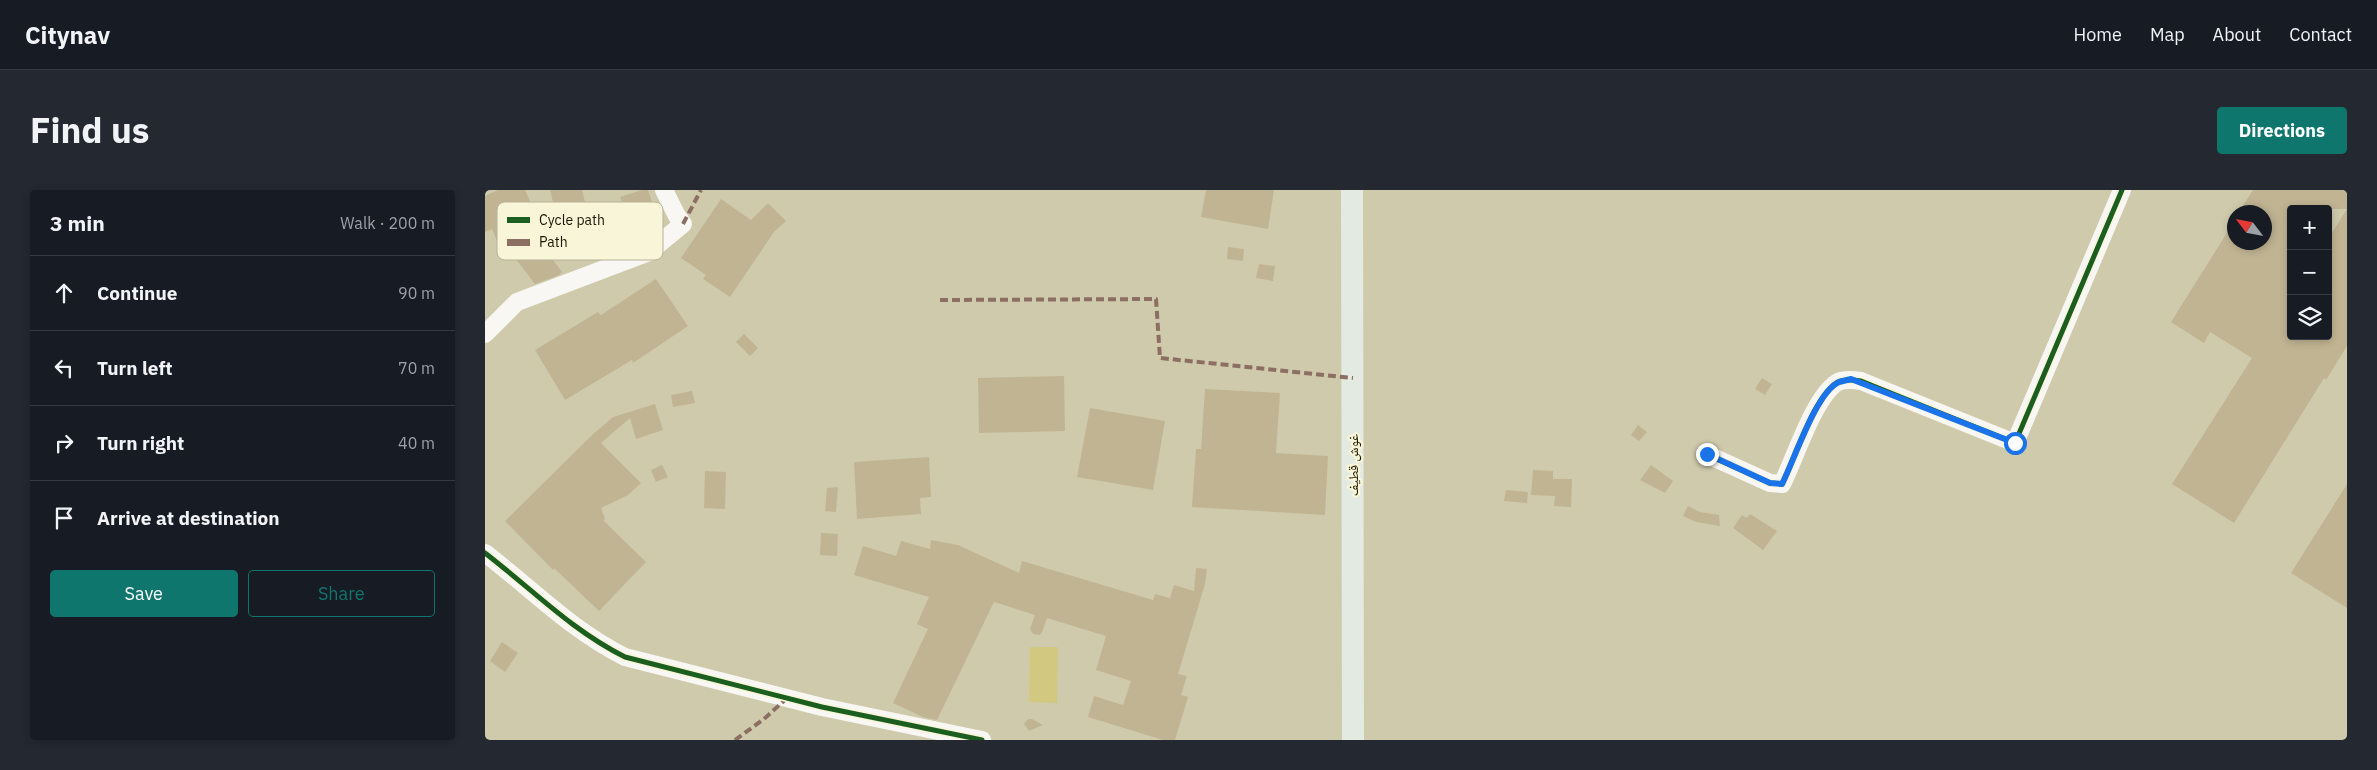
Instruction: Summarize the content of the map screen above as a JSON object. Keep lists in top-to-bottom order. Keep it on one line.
{"streets":{"main road":["غوش قطيف"]},"legend":["Cycle path","Path"],"north":"top left","page":{"header":"Citynav","nav":["Home","Map","About","Contact"],"title":"Find us","buttons":["Directions",["Save","Share"]],"heading":["3 min","Walk · 200 m"],"map_buttons":["+","−"],"list":[["Continue","90 m"],["Turn left","70 m"],["Turn right","40 m"],"Arrive at destination"]}}
